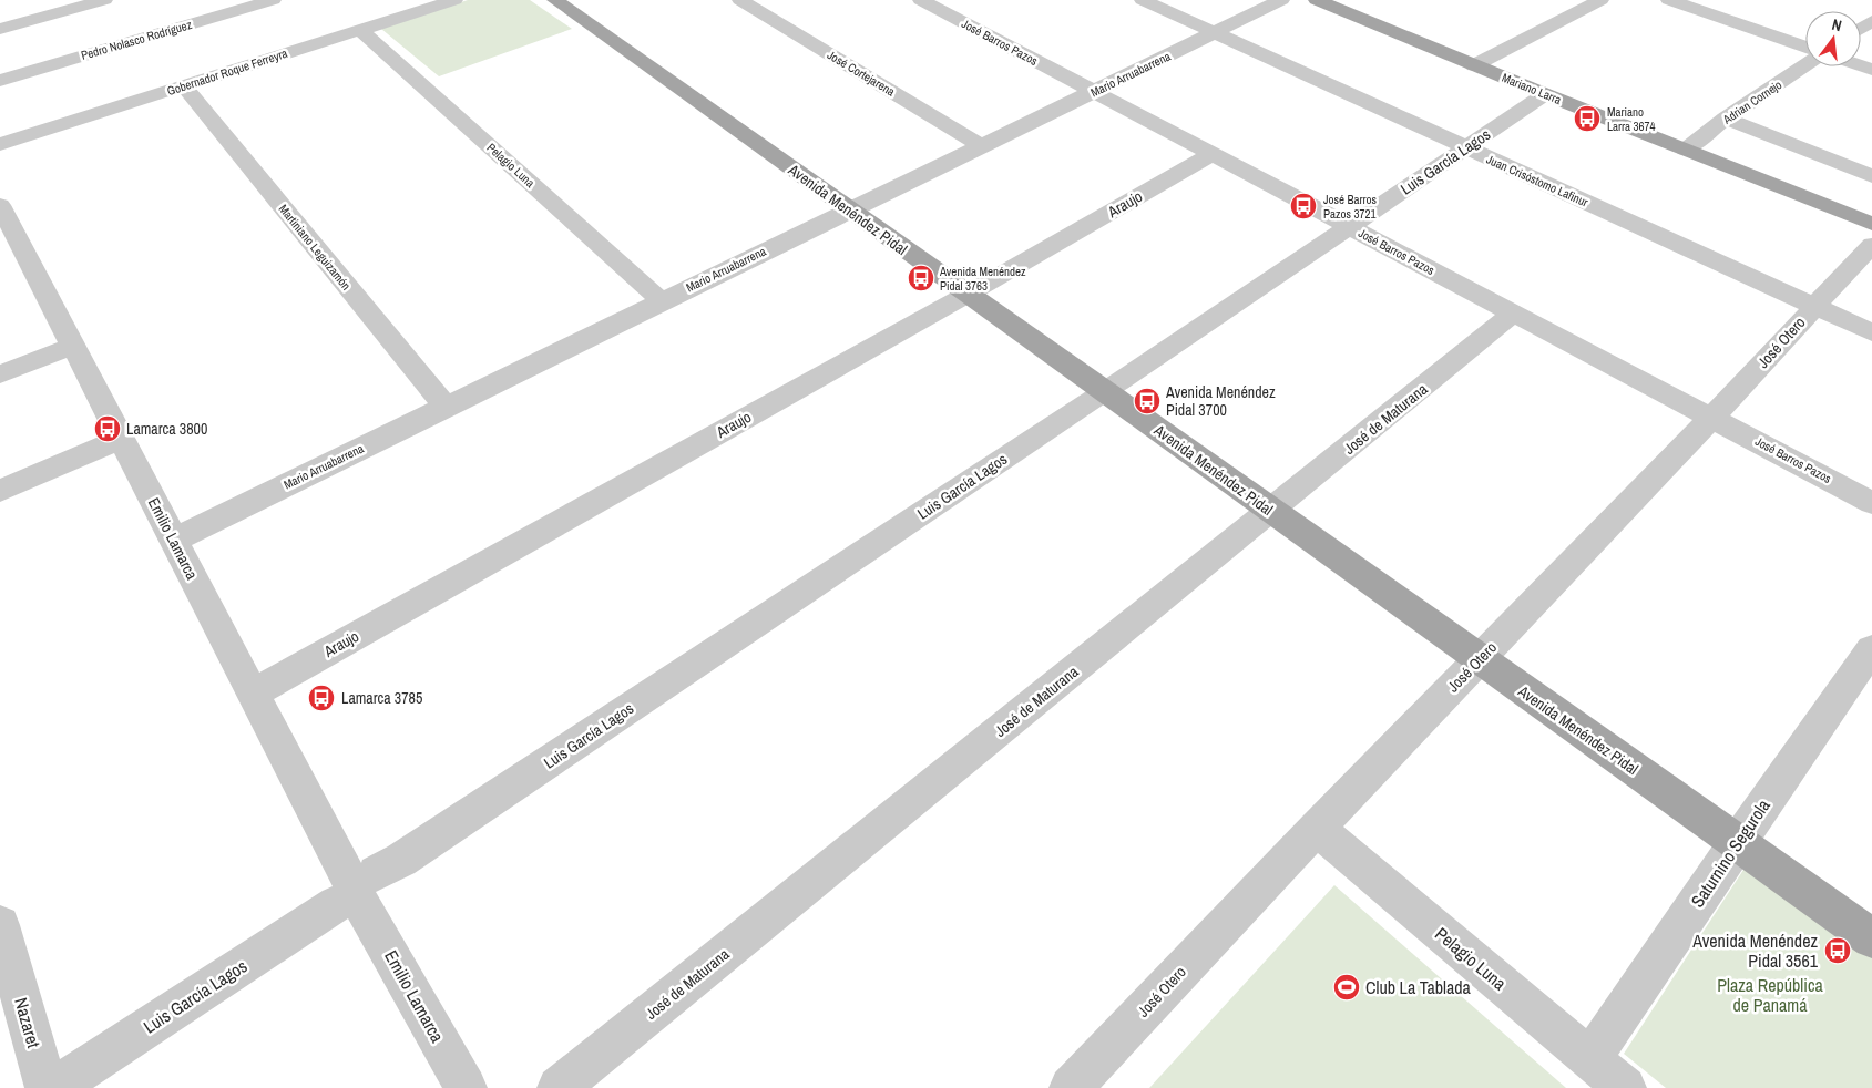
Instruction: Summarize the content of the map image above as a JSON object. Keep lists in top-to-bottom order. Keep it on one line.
{"streets":{"main road":["Mariano Larra","Avenida Menéndez Pidal"],"street":["Pedro Nolasco Rodríguez","José Barros Pazos","Gobernador Roque Ferreyra","José Cortejarena","Mario Arruabarrena","Adrian Cornejo","Luis García Lagos","Pelagio Luna","Juan Crisóstomo Lafinur","Araujo","Martiniano Leguizamón","José Otero","José de Maturana","Emilio Lamarca","Saturnino Segurola","Nazaret"]},"crossings":[["José Barros Pazos","Mario Arruabarrena"],["José Barros Pazos","Luis García Lagos"],["José Barros Pazos","Araujo"],["José Barros Pazos","José Otero"],["José Barros Pazos","José de Maturana"],["Gobernador Roque Ferreyra","Pelagio Luna"],["Gobernador Roque Ferreyra","Martiniano Leguizamón"],["José Cortejarena","Mario Arruabarrena"],["Mario Arruabarrena","Pelagio Luna"],["Mario Arruabarrena","Juan Crisóstomo Lafinur"],["Mario Arruabarrena","Avenida Menéndez Pidal"],["Mario Arruabarrena","Martiniano Leguizamón"],["Mario Arruabarrena","Emilio Lamarca"],["Mariano Larra","Adrian Cornejo"],["Mariano Larra","Luis García Lagos"],["Luis García Lagos","Juan Crisóstomo Lafinur"],["Luis García Lagos","Avenida Menéndez Pidal"],["Luis García Lagos","Emilio Lamarca"],["Pelagio Luna","José Otero"],["Pelagio Luna","Saturnino Segurola"],["Juan Crisóstomo Lafinur","José Otero"],["Araujo","Avenida Menéndez Pidal"],["Araujo","Emilio Lamarca"],["Avenida Menéndez Pidal","José Otero"],["Avenida Menéndez Pidal","José de Maturana"],["Avenida Menéndez Pidal","Saturnino Segurola"]],"parks":["Plaza República de Panamá"],"places":{"bus stop":["Mariano Larra 3674","José Barros Pazos 3721","Avenida Menéndez Pidal 3763","Avenida Menéndez Pidal 3700","Lamarca 3800","Lamarca 3785","Avenida Menéndez Pidal 3561"],"sports":["Club La Tablada"]},"north":"top"}
